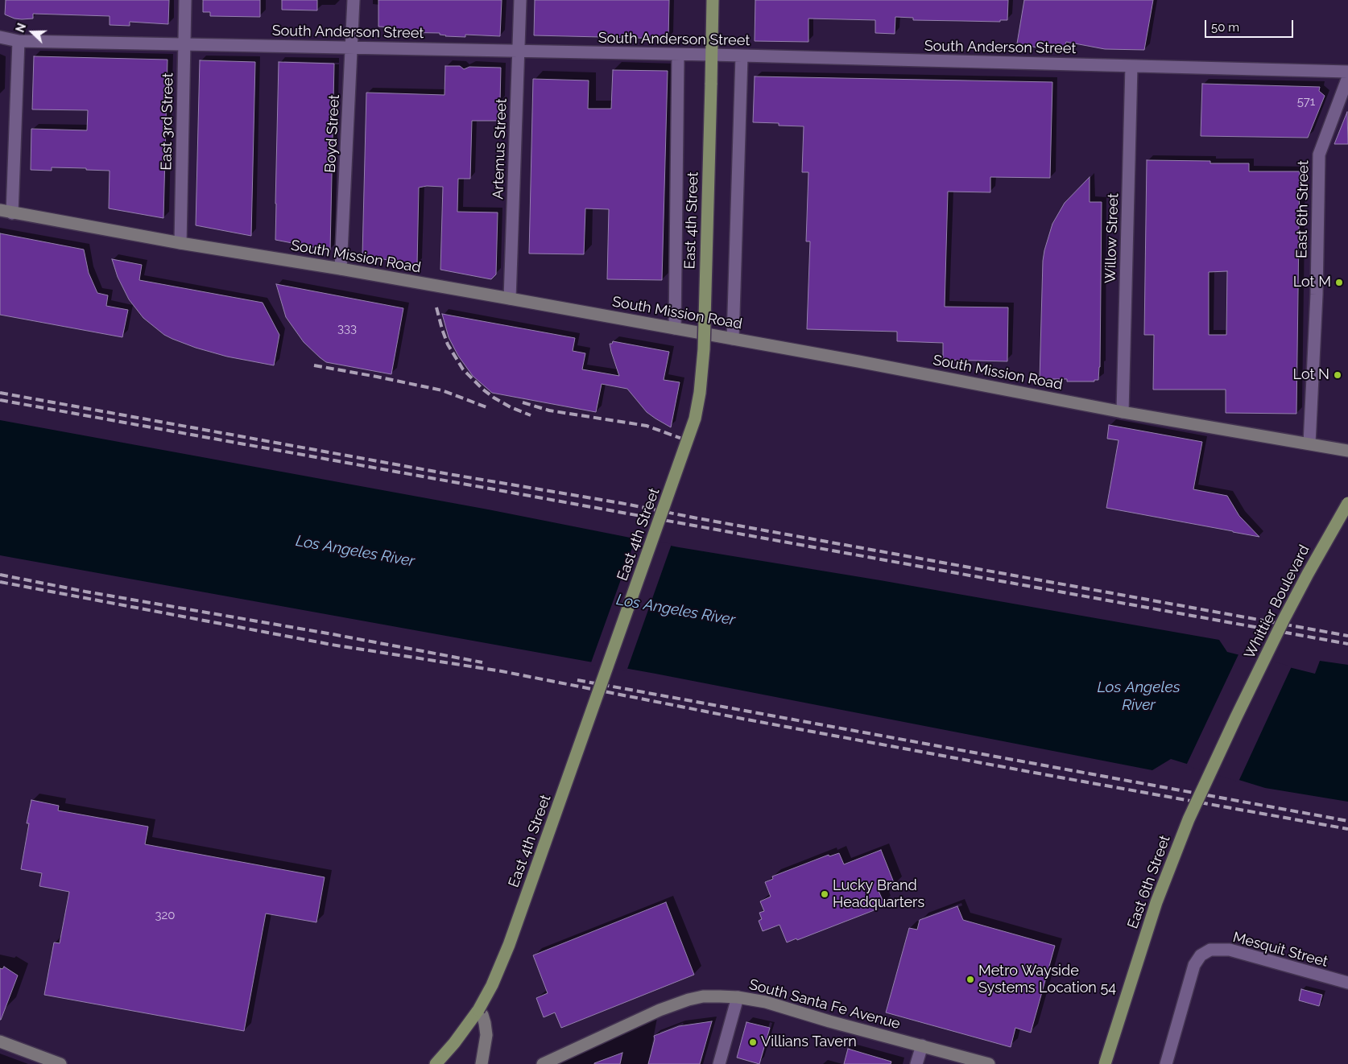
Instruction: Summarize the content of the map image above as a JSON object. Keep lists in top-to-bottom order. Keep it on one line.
{"streets":{"main road":["East 6th Street","East 4th Street","Whittier Boulevard"],"street":["South Anderson Street","East 3rd Street","Boyd Street","Artemus Street","Willow Street","South Mission Road","Mesquit Street","South Santa Fe Avenue"]},"crossings":[["South Anderson Street","East 3rd Street"],["South Anderson Street","Boyd Street"],["South Anderson Street","Artemus Street"],["South Anderson Street","East 4th Street"],["South Anderson Street","Willow Street"],["East 3rd Street","South Mission Road"],["Boyd Street","South Mission Road"],["Artemus Street","South Mission Road"],["East 6th Street","South Mission Road"],["East 6th Street","Whittier Boulevard"],["East 4th Street","South Mission Road"],["Willow Street","South Mission Road"]],"water":["Los Angeles River"],"places":["Lot M","Lot N","Lucky Brand Headquarters","Metro Wayside Systems Location 54","Villians Tavern"],"house_numbers":["571","333","320"],"scale_bar":"50 m","north":"left"}
